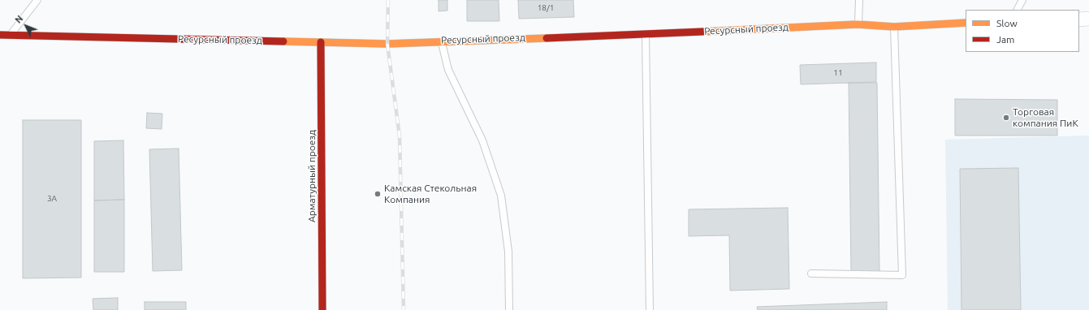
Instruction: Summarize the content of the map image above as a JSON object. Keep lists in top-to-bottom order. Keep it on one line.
{"streets":{"street":["Ресурсный проезд","Арматурный проезд"]},"crossings":[["Ресурсный проезд","Арматурный проезд"]],"places":["Торговая компания ПиК","Камская Стекольная Компания"],"house_numbers":["18/1","11","3А"],"legend":["Slow","Jam"],"north":"top left"}
